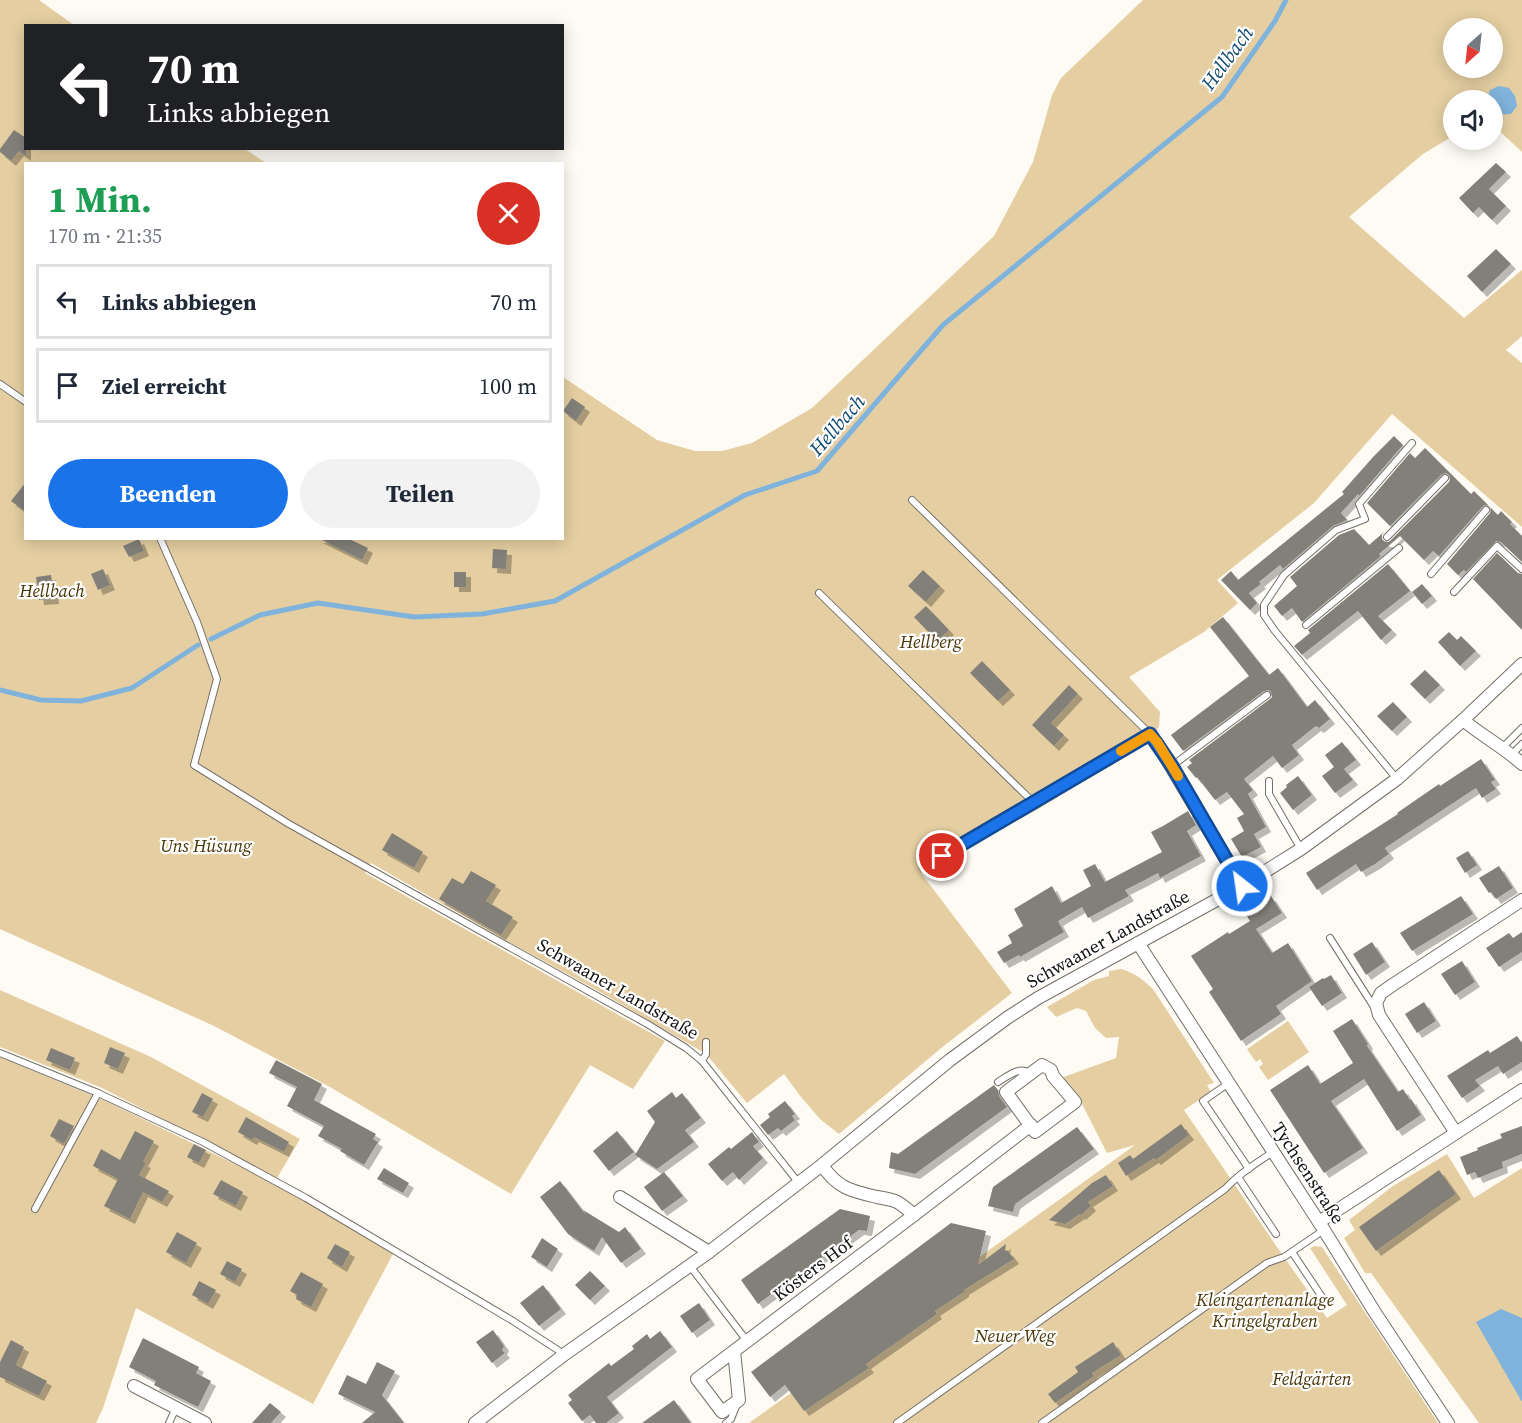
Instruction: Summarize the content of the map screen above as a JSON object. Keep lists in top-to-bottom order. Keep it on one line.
{"streets":{"street":["Schwaaner Landstraße","Tychsenstraße","Kösters Hof"]},"crossings":[["Schwaaner Landstraße","Tychsenstraße"]],"water":["Hellbach"],"parks":["Hellbach","Hellberg","Uns Hüsung","Kleingartenanlage Kringelgraben","Neuer Weg","Feldgärten"],"north":"bottom left","page":{"turn":["70 m","Links abbiegen"],"heading":["1 Min.","170 m · 21:35"],"list":[{"name":"Links abbiegen","value":"70 m"},{"name":"Ziel erreicht","value":"100 m"}],"buttons":["Beenden","Teilen"]}}
